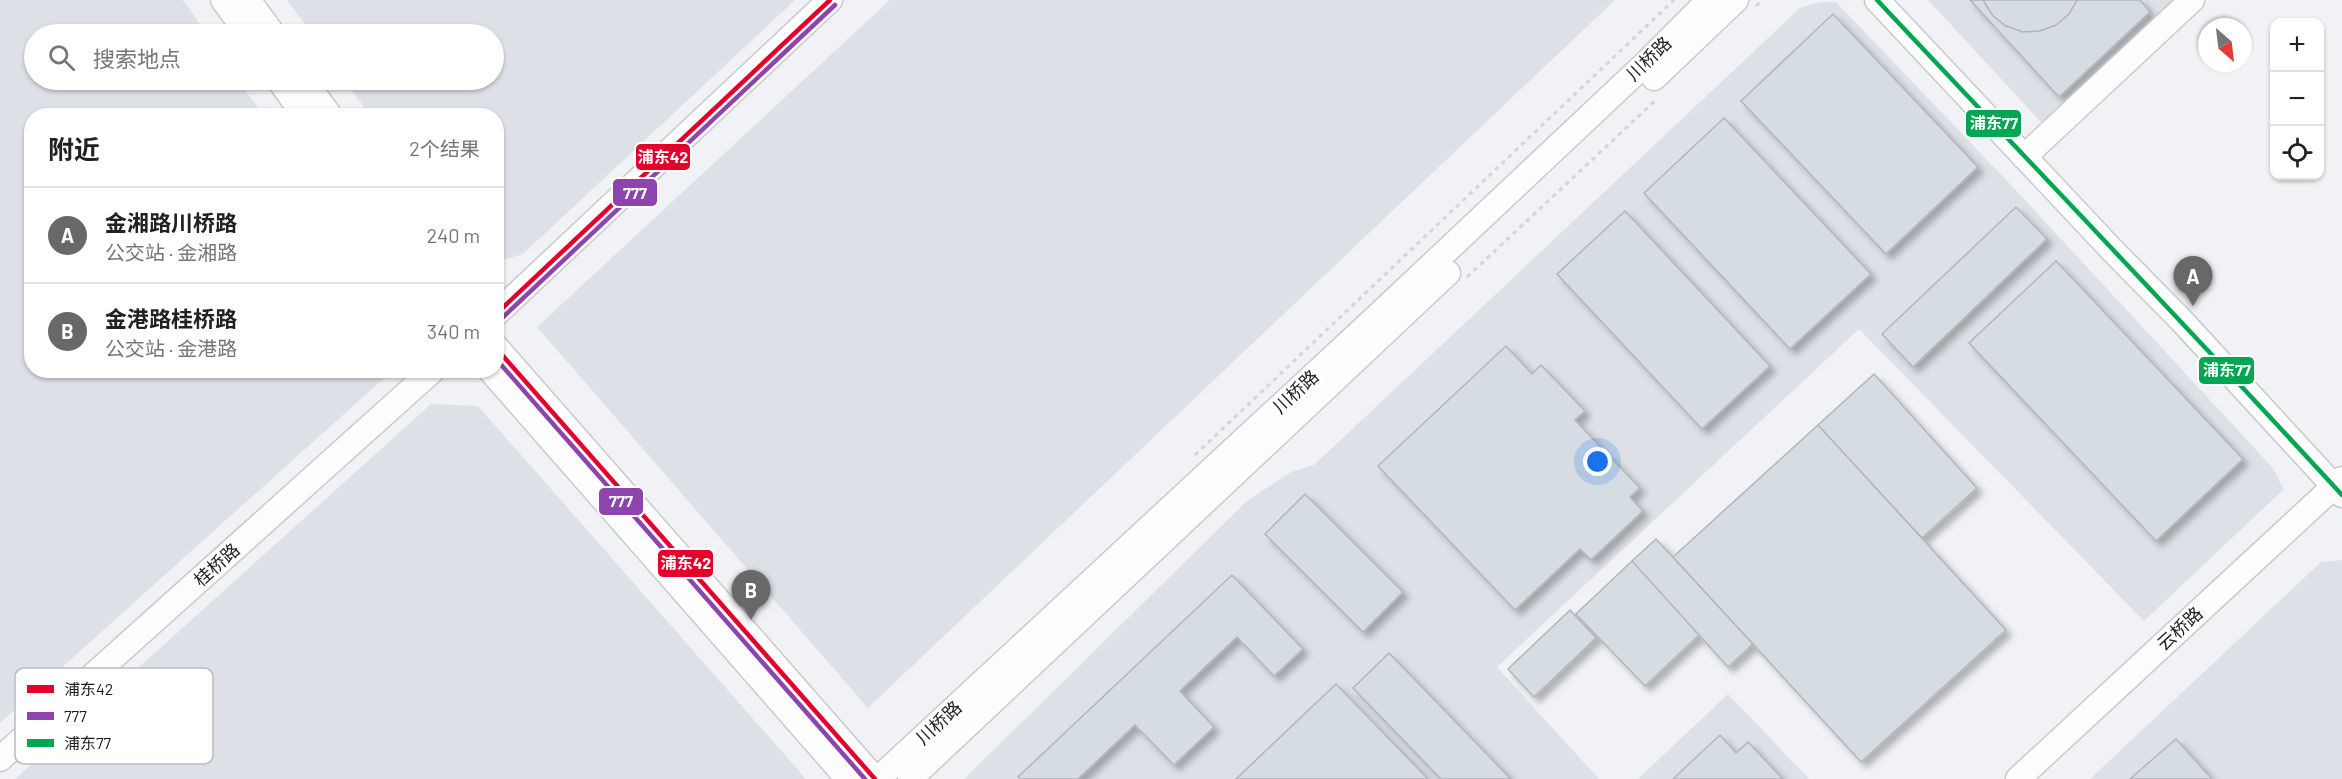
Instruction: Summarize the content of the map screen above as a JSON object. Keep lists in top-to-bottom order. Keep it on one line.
{"streets":{"street":["川桥路","桂桥路","云桥路"]},"lines":["transit line 浦东42","transit line 浦东77","transit line 777"],"legend":["浦东42","777","浦东77"],"north":"bottom right","page":{"map_buttons":["+","−"],"search":"搜索地点","heading":["附近","2个结果"],"list":[{"mark":"A","name":"金湘路川桥路","note":"公交站 · 金湘路","value":"240 m"},{"mark":"B","name":"金港路桂桥路","note":"公交站 · 金港路","value":"340 m"}],"pins":["A","B"]}}
